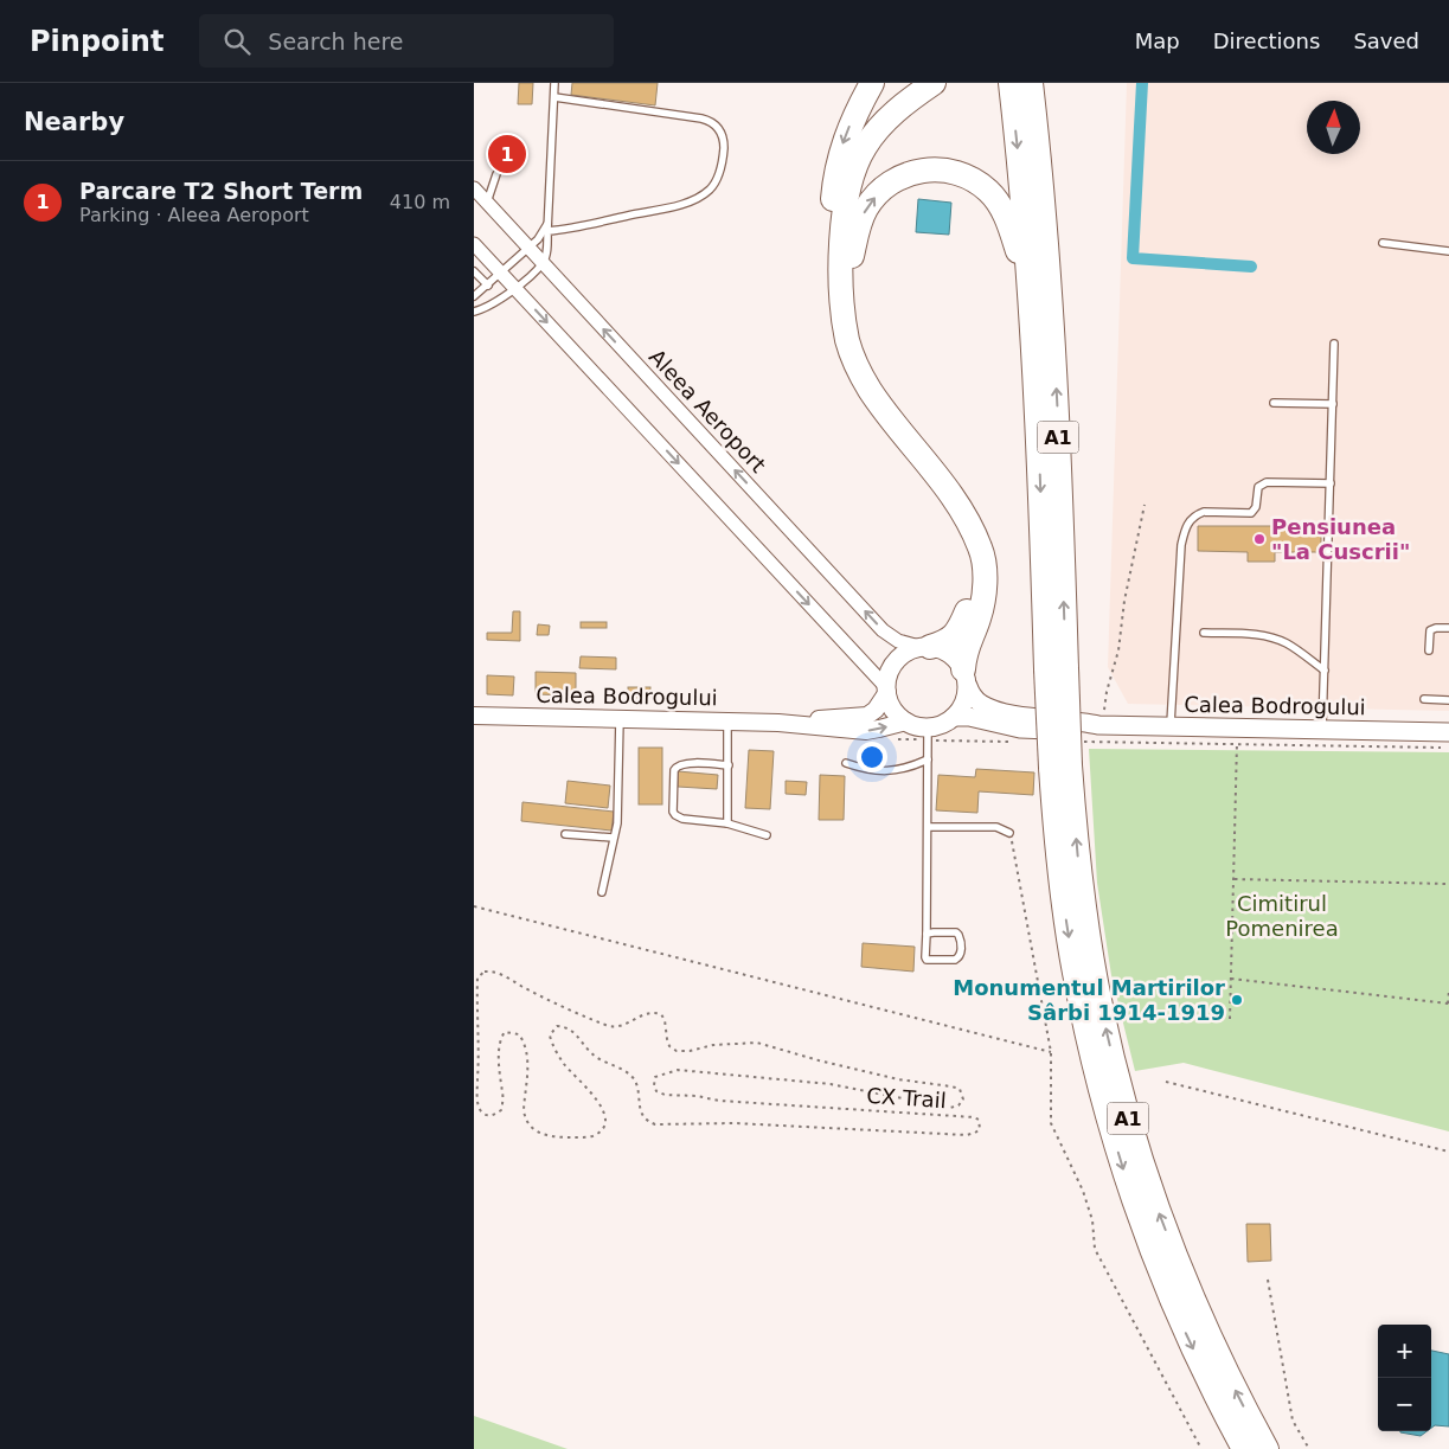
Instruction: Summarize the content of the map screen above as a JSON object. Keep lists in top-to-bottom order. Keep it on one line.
{"streets":{"highway":["A1"],"main road":["Calea Bodrogului"],"street":["Aleea Aeroport"],"path":["CX Trail"]},"crossings":[["Aleea Aeroport","Calea Bodrogului"]],"parks":["Cimitirul Pomenirea"],"places":["Pensiunea \"La Cuscrii\"","Monumentul Martirilor Sârbi 1914-1919"],"north":"top","page":{"header":"Pinpoint","search":"Search here","nav":["Map","Directions","Saved"],"heading":"Nearby","pins":"1","list":[{"mark":"1","name":"Parcare T2 Short Term","note":"Parking · Aleea Aeroport","value":"410 m"}],"map_buttons":["+","−"]}}
